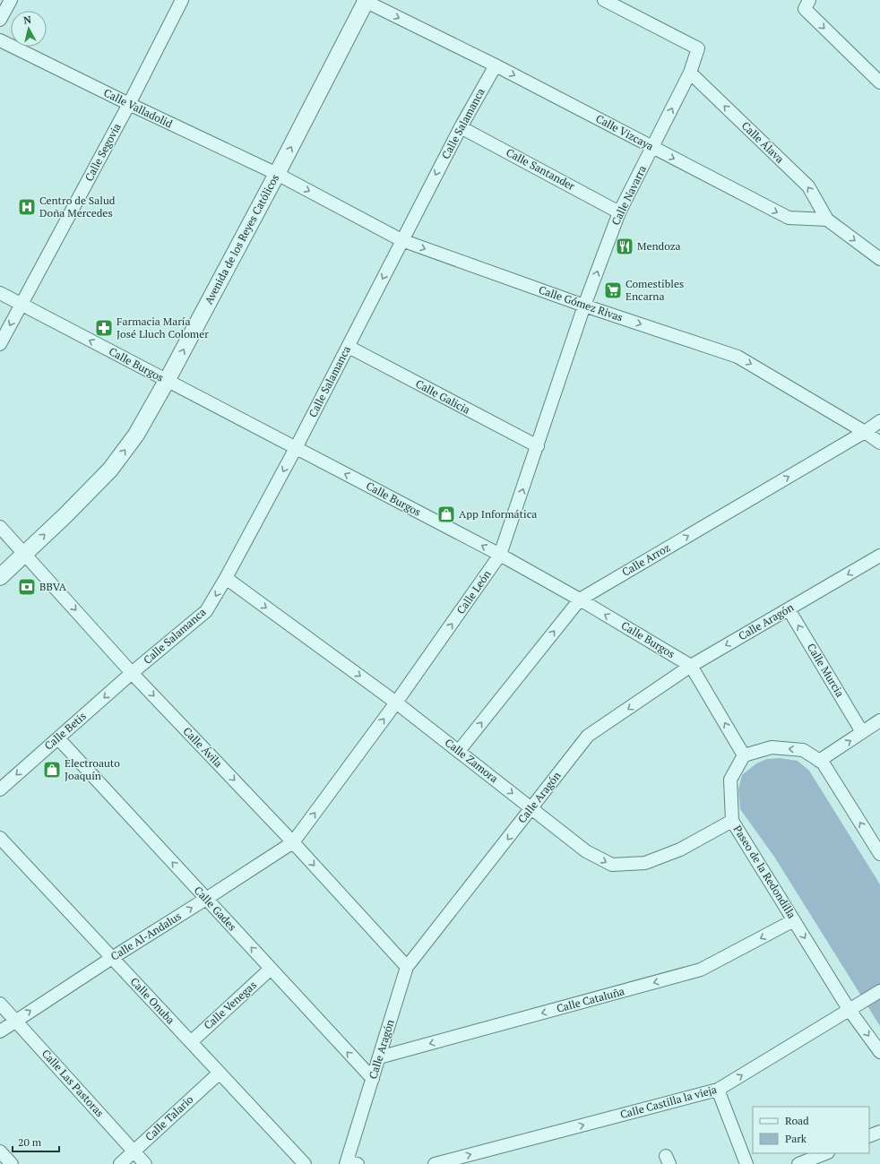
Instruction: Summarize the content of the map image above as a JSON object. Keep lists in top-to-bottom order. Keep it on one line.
{"streets":{"street":["Calle Valladolid","Calle Salamanca","Calle Vizcaya","Calle Álava","Calle Segovia","Calle Santander","Calle Navarra","Avenida de los Reyes Católicos","Calle Gómez Rivas","Calle Burgos","Calle Galicia","Calle Arroz","Calle León","Calle Aragón","Calle Murcia","Calle Betis","Calle Ávila","Calle Zamora","Paseo de la Redondilla","Calle Gades","Calle Al-Andalus","Calle Cataluña","Calle Onuba","Calle Venegas","Calle Las Pastoras","Calle Castilla la vieja","Calle Talario"]},"crossings":[["Calle Valladolid","Calle Segovia"],["Calle Valladolid","Avenida de los Reyes Católicos"],["Calle Valladolid","Calle Gómez Rivas"],["Calle Salamanca","Calle Vizcaya"],["Calle Salamanca","Calle Santander"],["Calle Salamanca","Calle Gómez Rivas"],["Calle Salamanca","Calle Burgos"],["Calle Salamanca","Calle Galicia"],["Calle Salamanca","Calle Betis"],["Calle Salamanca","Calle Ávila"],["Calle Salamanca","Calle Zamora"],["Calle Vizcaya","Calle Álava"],["Calle Vizcaya","Calle Navarra"],["Calle Vizcaya","Avenida de los Reyes Católicos"],["Calle Álava","Calle Navarra"],["Calle Segovia","Calle Burgos"],["Calle Santander","Calle Navarra"],["Calle Navarra","Calle Gómez Rivas"],["Calle Navarra","Calle León"],["Avenida de los Reyes Católicos","Calle Gómez Rivas"],["Avenida de los Reyes Católicos","Calle Burgos"],["Avenida de los Reyes Católicos","Calle Ávila"],["Calle Gómez Rivas","Calle Arroz"],["Calle Gómez Rivas","Calle León"],["Calle Burgos","Calle Arroz"],["Calle Burgos","Calle León"],["Calle Burgos","Calle Aragón"],["Calle Burgos","Paseo de la Redondilla"],["Calle Galicia","Calle León"],["Calle Arroz","Calle Zamora"],["Calle León","Calle Ávila"],["Calle León","Calle Zamora"],["Calle León","Calle Al-Andalus"],["Calle Aragón","Calle Murcia"],["Calle Aragón","Calle Ávila"],["Calle Aragón","Calle Zamora"],["Calle Aragón","Calle Gades"],["Calle Aragón","Calle Cataluña"],["Calle Betis","Calle Ávila"],["Calle Betis","Calle Gades"],["Calle Ávila","Calle Al-Andalus"],["Calle Zamora","Paseo de la Redondilla"],["Paseo de la Redondilla","Calle Cataluña"],["Paseo de la Redondilla","Calle Castilla la vieja"],["Calle Gades","Calle Al-Andalus"],["Calle Gades","Calle Venegas"],["Calle Al-Andalus","Calle Onuba"],["Calle Al-Andalus","Calle Las Pastoras"],["Calle Onuba","Calle Venegas"],["Calle Onuba","Calle Talario"],["Calle Las Pastoras","Calle Talario"]],"one_way":["Calle Salamanca","Calle Vizcaya","Calle Álava","Calle Navarra","Avenida de los Reyes Católicos","Calle Gómez Rivas","Calle Burgos","Calle Arroz","Calle León","Calle Aragón","Calle Murcia","Calle Betis","Calle Ávila","Calle Zamora","Paseo de la Redondilla","Calle Gades","Calle Al-Andalus","Calle Cataluña","Calle Castilla la vieja"],"places":{"hospital":["Centro de Salud Doña Mercedes"],"restaurant":["Mendoza"],"supermarket":["Comestibles Encarna"],"pharmacy":["Farmacia María José Lluch Colomer"],"shop":["App Informática","Electroauto Joaquín"],"bank":["BBVA"]},"legend":["Road","Park"],"scale_bar":"20 m","north":"top"}
